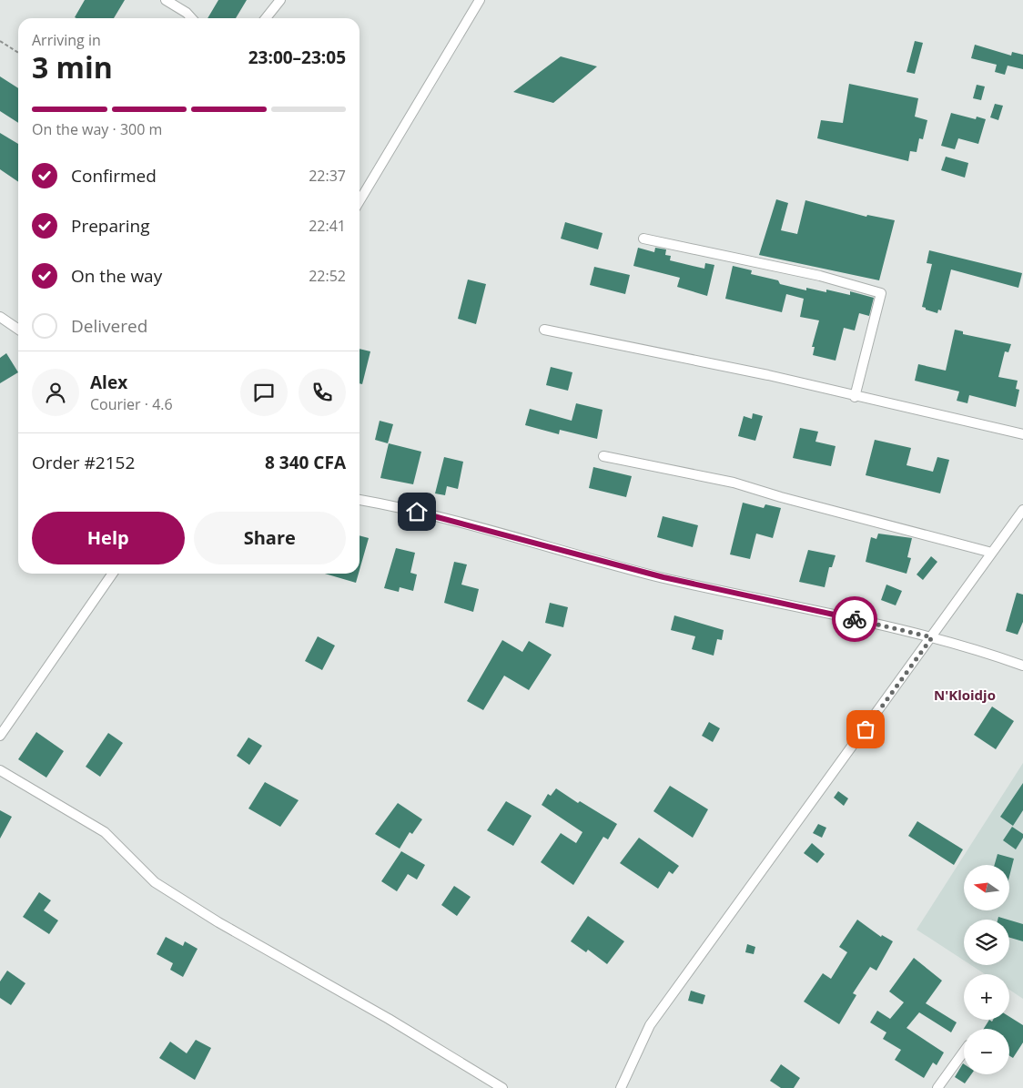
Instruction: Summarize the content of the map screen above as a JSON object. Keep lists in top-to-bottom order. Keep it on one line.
{"districts":["N'Kloidjo"],"north":"left","page":{"heading":["3 min","Arriving in","23:00–23:05"],"panel":["Alex","Courier · 4.6","Order #2152","8 340 CFA"],"bar":"On the way · 300 m","list":[["Confirmed","22:37"],["Preparing","22:41"],["On the way","22:52"],"Delivered"],"buttons":["Help","Share"],"map_buttons":["+","−"]}}
